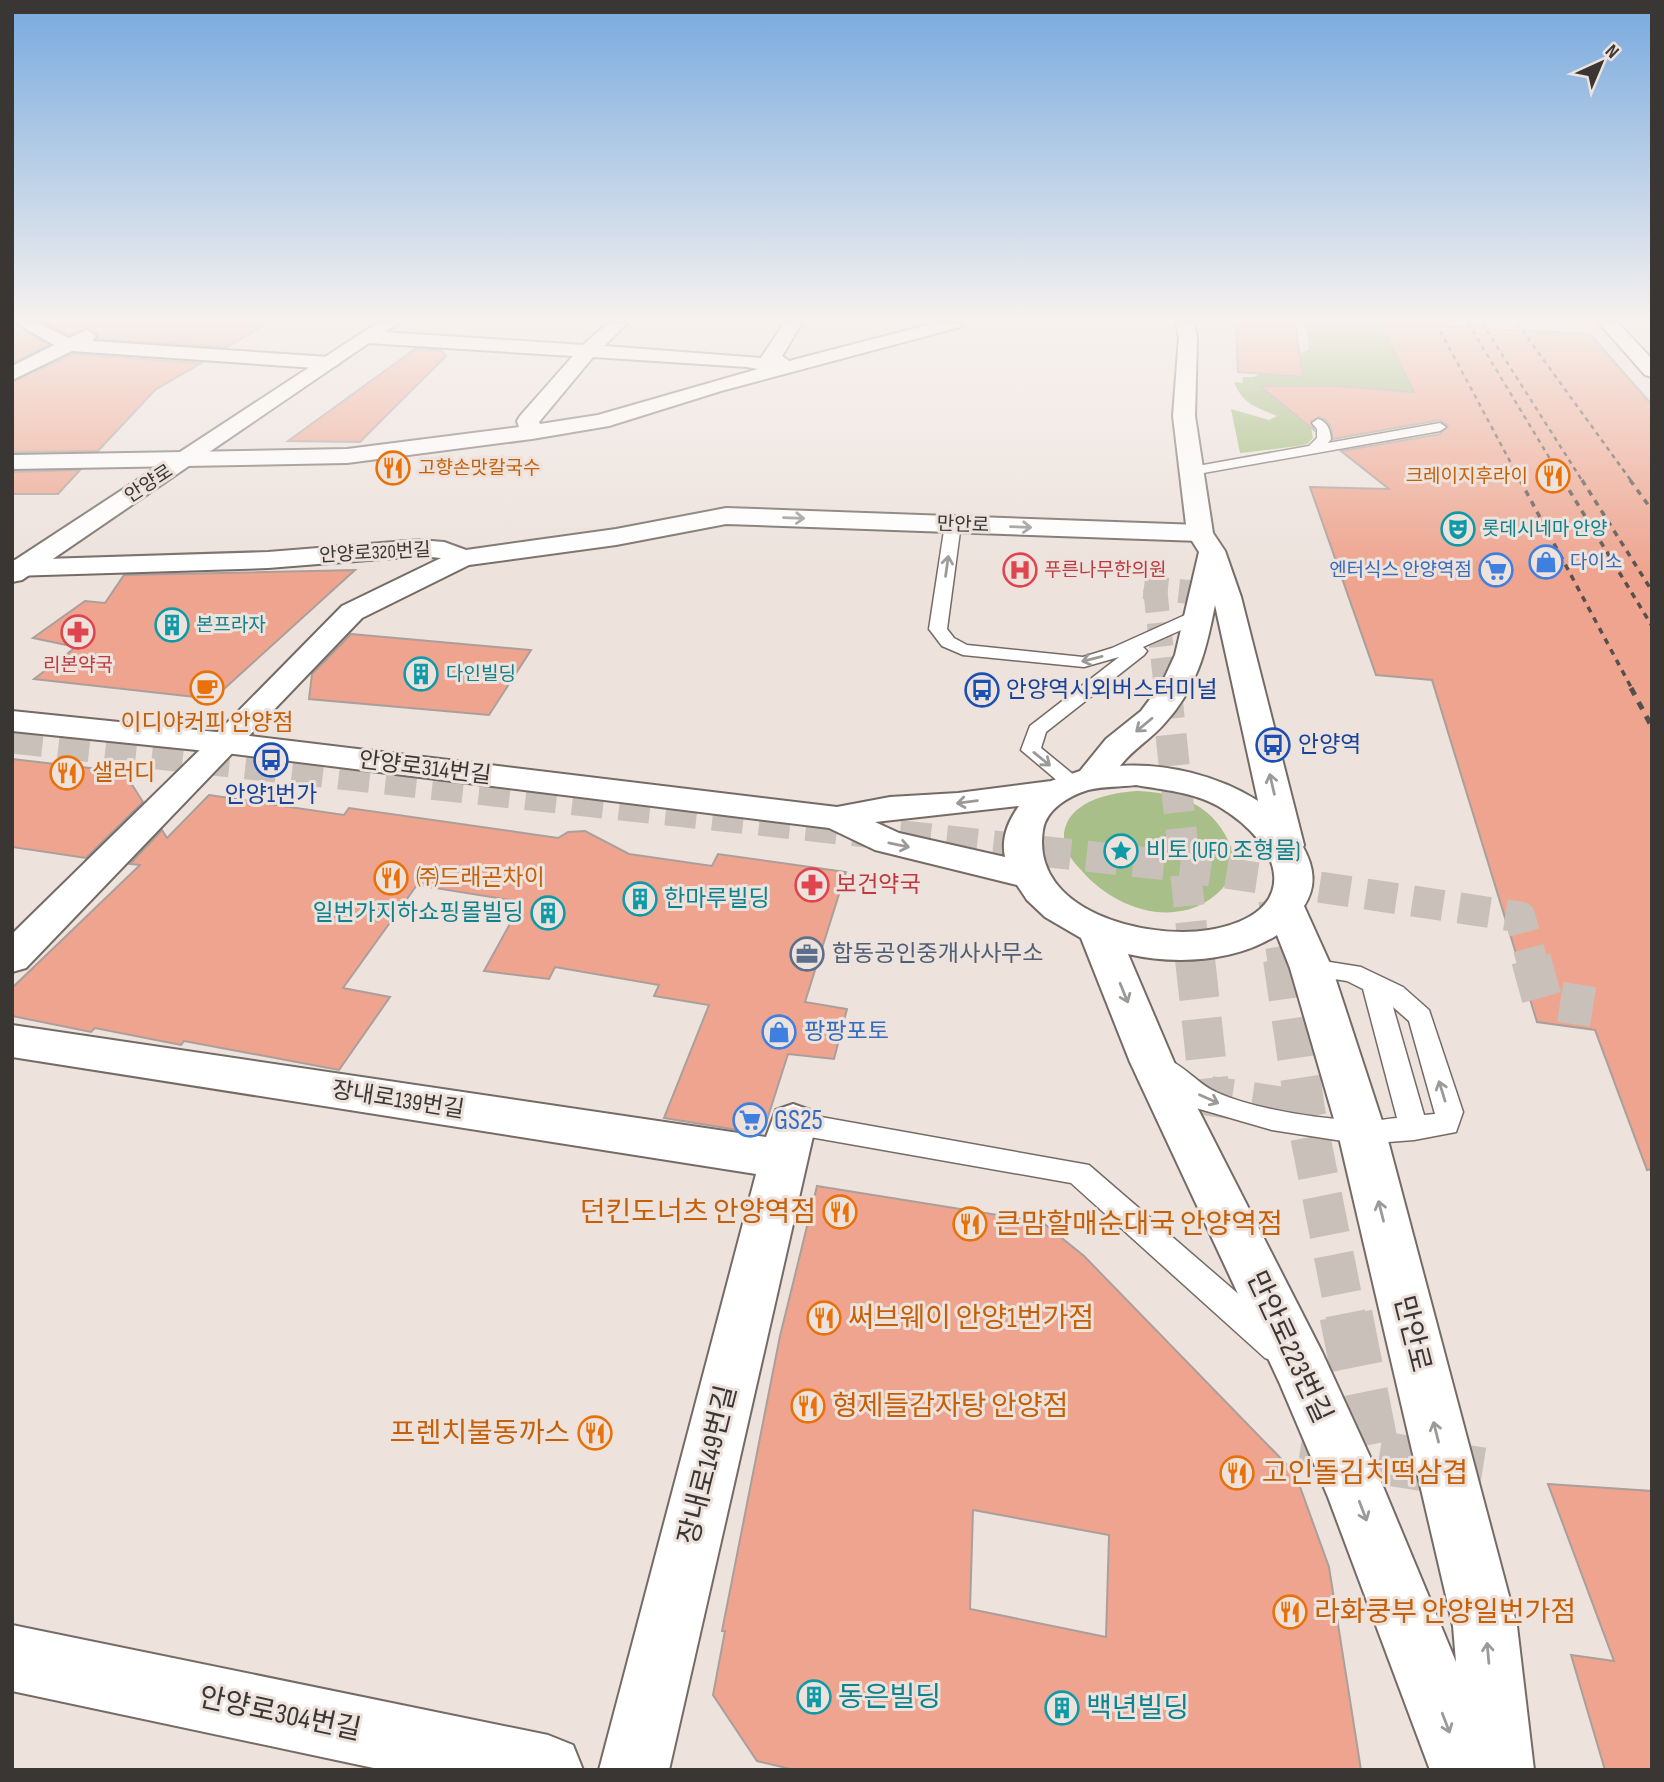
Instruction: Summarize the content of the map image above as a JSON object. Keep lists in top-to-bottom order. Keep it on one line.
{"streets":{"street":["안양로","만안로","안양로320번길","안양로314번길","장내로139번길","만안로223번길","장내로149번길","안양로304번길"]},"crossings":[["안양로","안양로320번길"],["만안로","안양로320번길"],["만안로","만안로223번길"],["장내로139번길","장내로149번길"]],"one_way":["만안로223번길"],"places":{"restaurant":["고향손맛칼국수","크레이지후라이","샐러디","㈜드래곤차이","던킨도너츠 안양역점","큰맘할매순대국 안양역점","써브웨이 안양1번가점","형제들감자탕 안양점","프렌치불동까스","고인돌김치떡삼겹","라화쿵부 안양일번가점"],"theatre":["롯데시네마 안양"],"shop":["다이소","팡팡포토"],"hospital":["푸른나무한의원"],"supermarket":["엔터식스 안양역점","GS25"],"building":["본프라자","다인빌딩","한마루빌딩","일번가지하쇼핑몰빌딩","동은빌딩","백년빌딩"],"pharmacy":["리본약국","보건약국"],"cafe":["이디야커피 안양점"],"bus stop":["안양역시외버스터미널","안양역","안양1번가"],"place":["비토 (UFO 조형물)"],"office":["합동공인중개사사무소"]},"north":"top right"}
